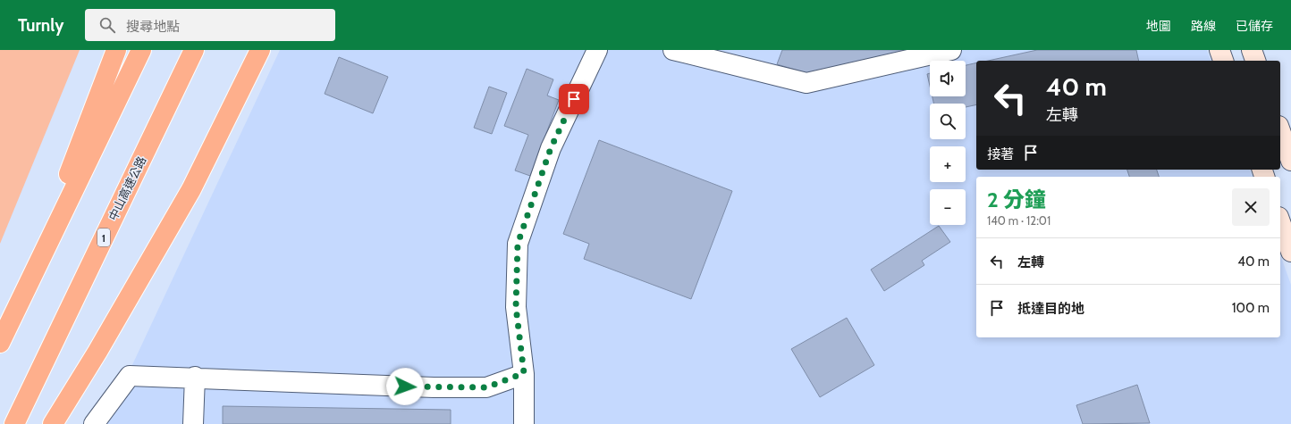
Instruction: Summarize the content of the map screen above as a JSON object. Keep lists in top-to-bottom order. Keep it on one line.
{"streets":{"highway":["中山高速公路","1"]},"page":{"header":"Turnly","search":"搜尋地點","nav":["地圖","路線","已儲存"],"map_buttons":["+","−"],"turn":["40 m","左轉"],"then":"接著","heading":["2 分鐘","140 m · 12:01"],"list":[{"name":"左轉","value":"40 m"},{"name":"抵達目的地","value":"100 m"}]}}
